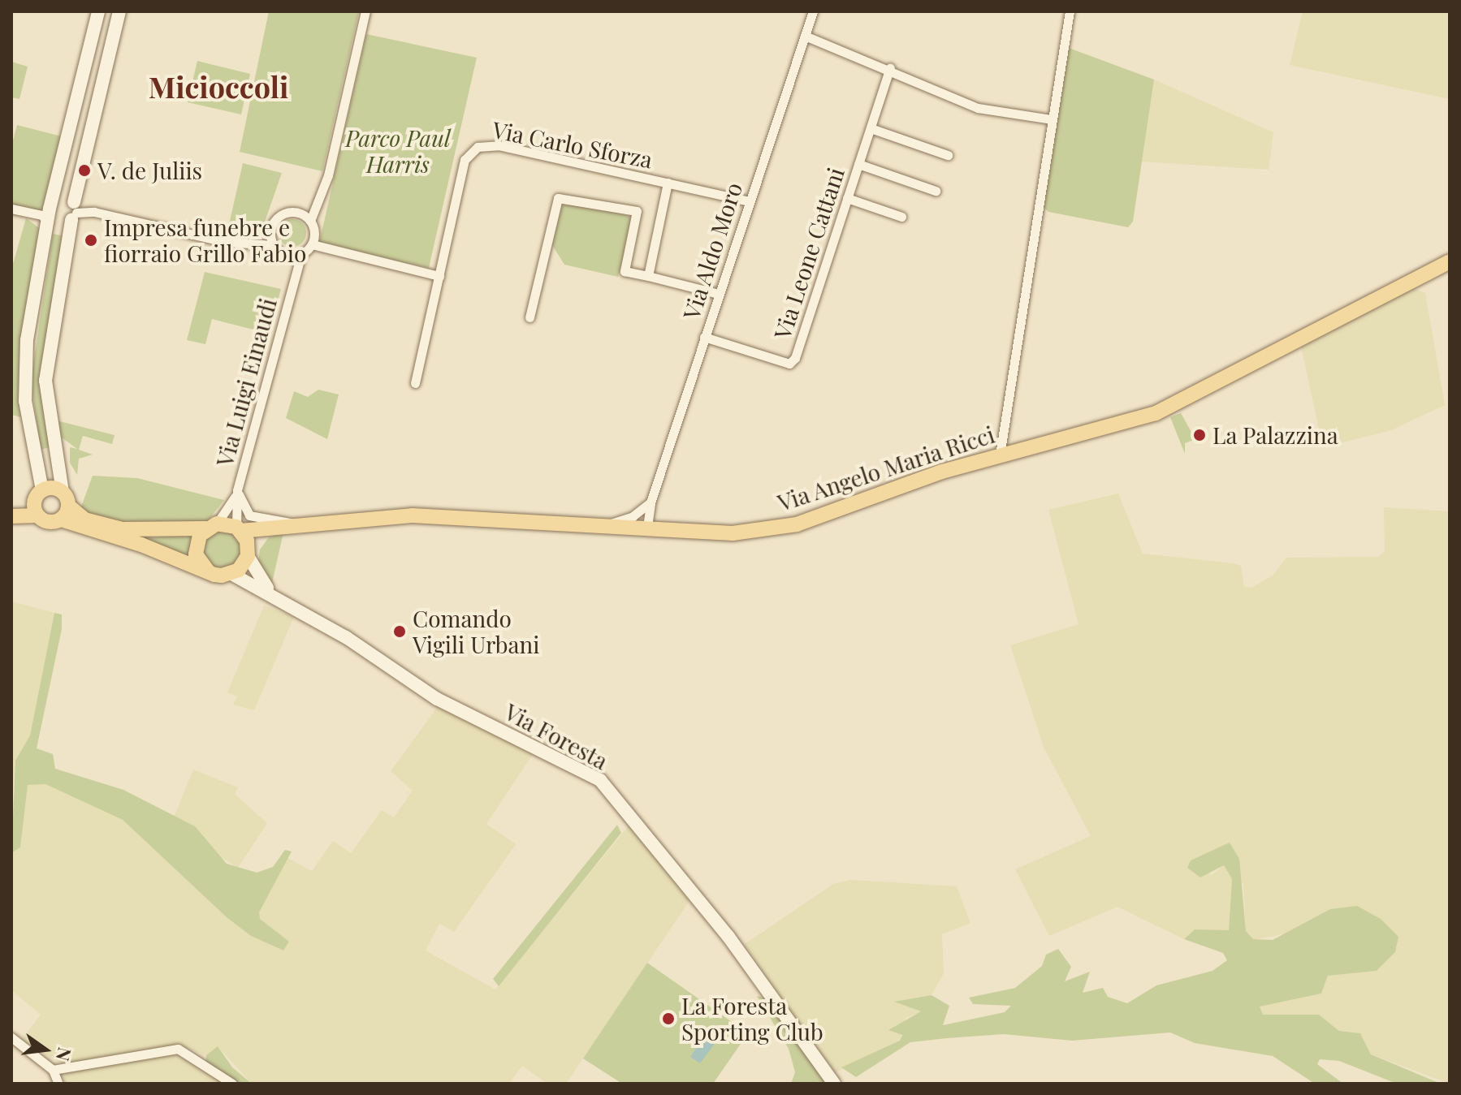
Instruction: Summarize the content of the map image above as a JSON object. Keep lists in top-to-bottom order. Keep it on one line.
{"streets":{"main road":["Via Angelo Maria Ricci","Via Foresta"],"street":["Via Carlo Sforza","Via Aldo Moro","Via Leone Cattani","Via Luigi Einaudi"]},"crossings":[["Via Carlo Sforza","Via Aldo Moro"],["Via Aldo Moro","Via Leone Cattani"],["Via Aldo Moro","Via Angelo Maria Ricci"],["Via Luigi Einaudi","Via Angelo Maria Ricci"],["Via Luigi Einaudi","Via Foresta"],["Via Angelo Maria Ricci","Via Foresta"]],"districts":["Micioccoli"],"parks":["Parco Paul Harris"],"places":["V. de Juliis","Impresa funebre e fiorraio Grillo Fabio","La Palazzina","Comando Vigili Urbani","La Foresta Sporting Club"],"north":"right"}
